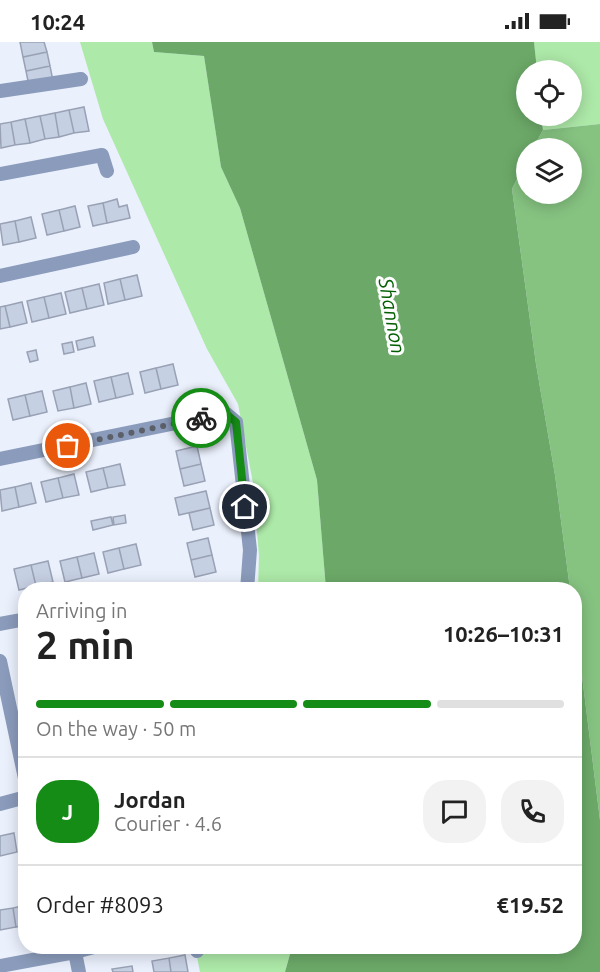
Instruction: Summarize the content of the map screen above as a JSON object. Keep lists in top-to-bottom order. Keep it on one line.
{"water":["Shannon"],"page":{"status":"10:24","heading":["2 min","Arriving in","10:26–10:31"],"panel":["Jordan","Courier · 4.6","Order #8093","€19.52"],"bar":"On the way · 50 m","round":"J"}}
